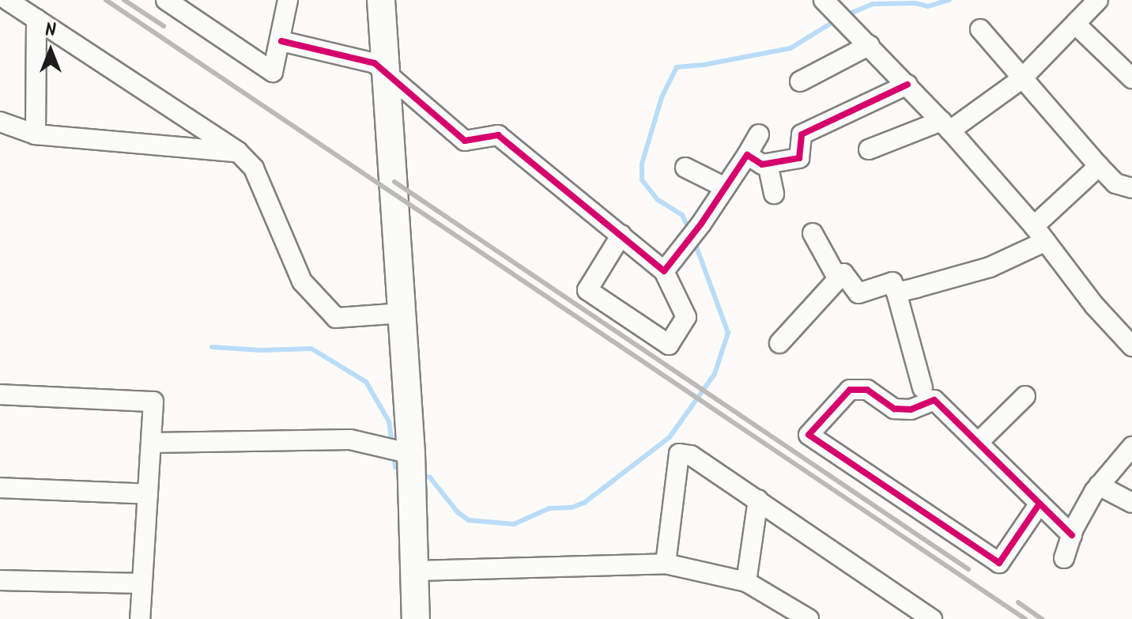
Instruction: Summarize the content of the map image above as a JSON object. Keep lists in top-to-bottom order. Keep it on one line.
{"north":"top"}
